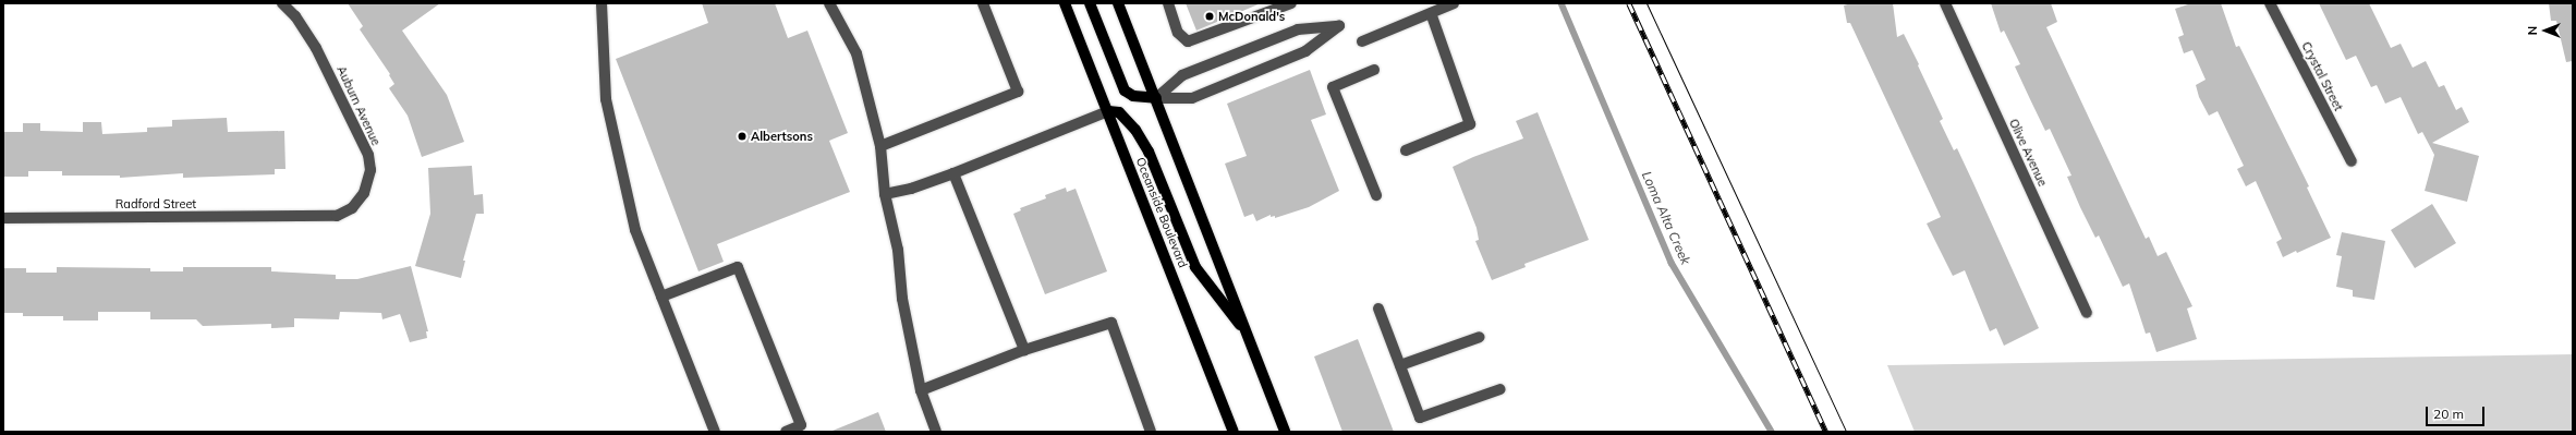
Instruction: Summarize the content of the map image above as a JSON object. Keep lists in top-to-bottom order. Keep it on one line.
{"streets":{"main road":["Oceanside Boulevard"],"street":["Crystal Street","Auburn Avenue","Olive Avenue","Radford Street"]},"crossings":[["Auburn Avenue","Radford Street"]],"water":["Loma Alta Creek"],"places":["McDonald's","Albertsons"],"scale_bar":"20 m","north":"left"}
